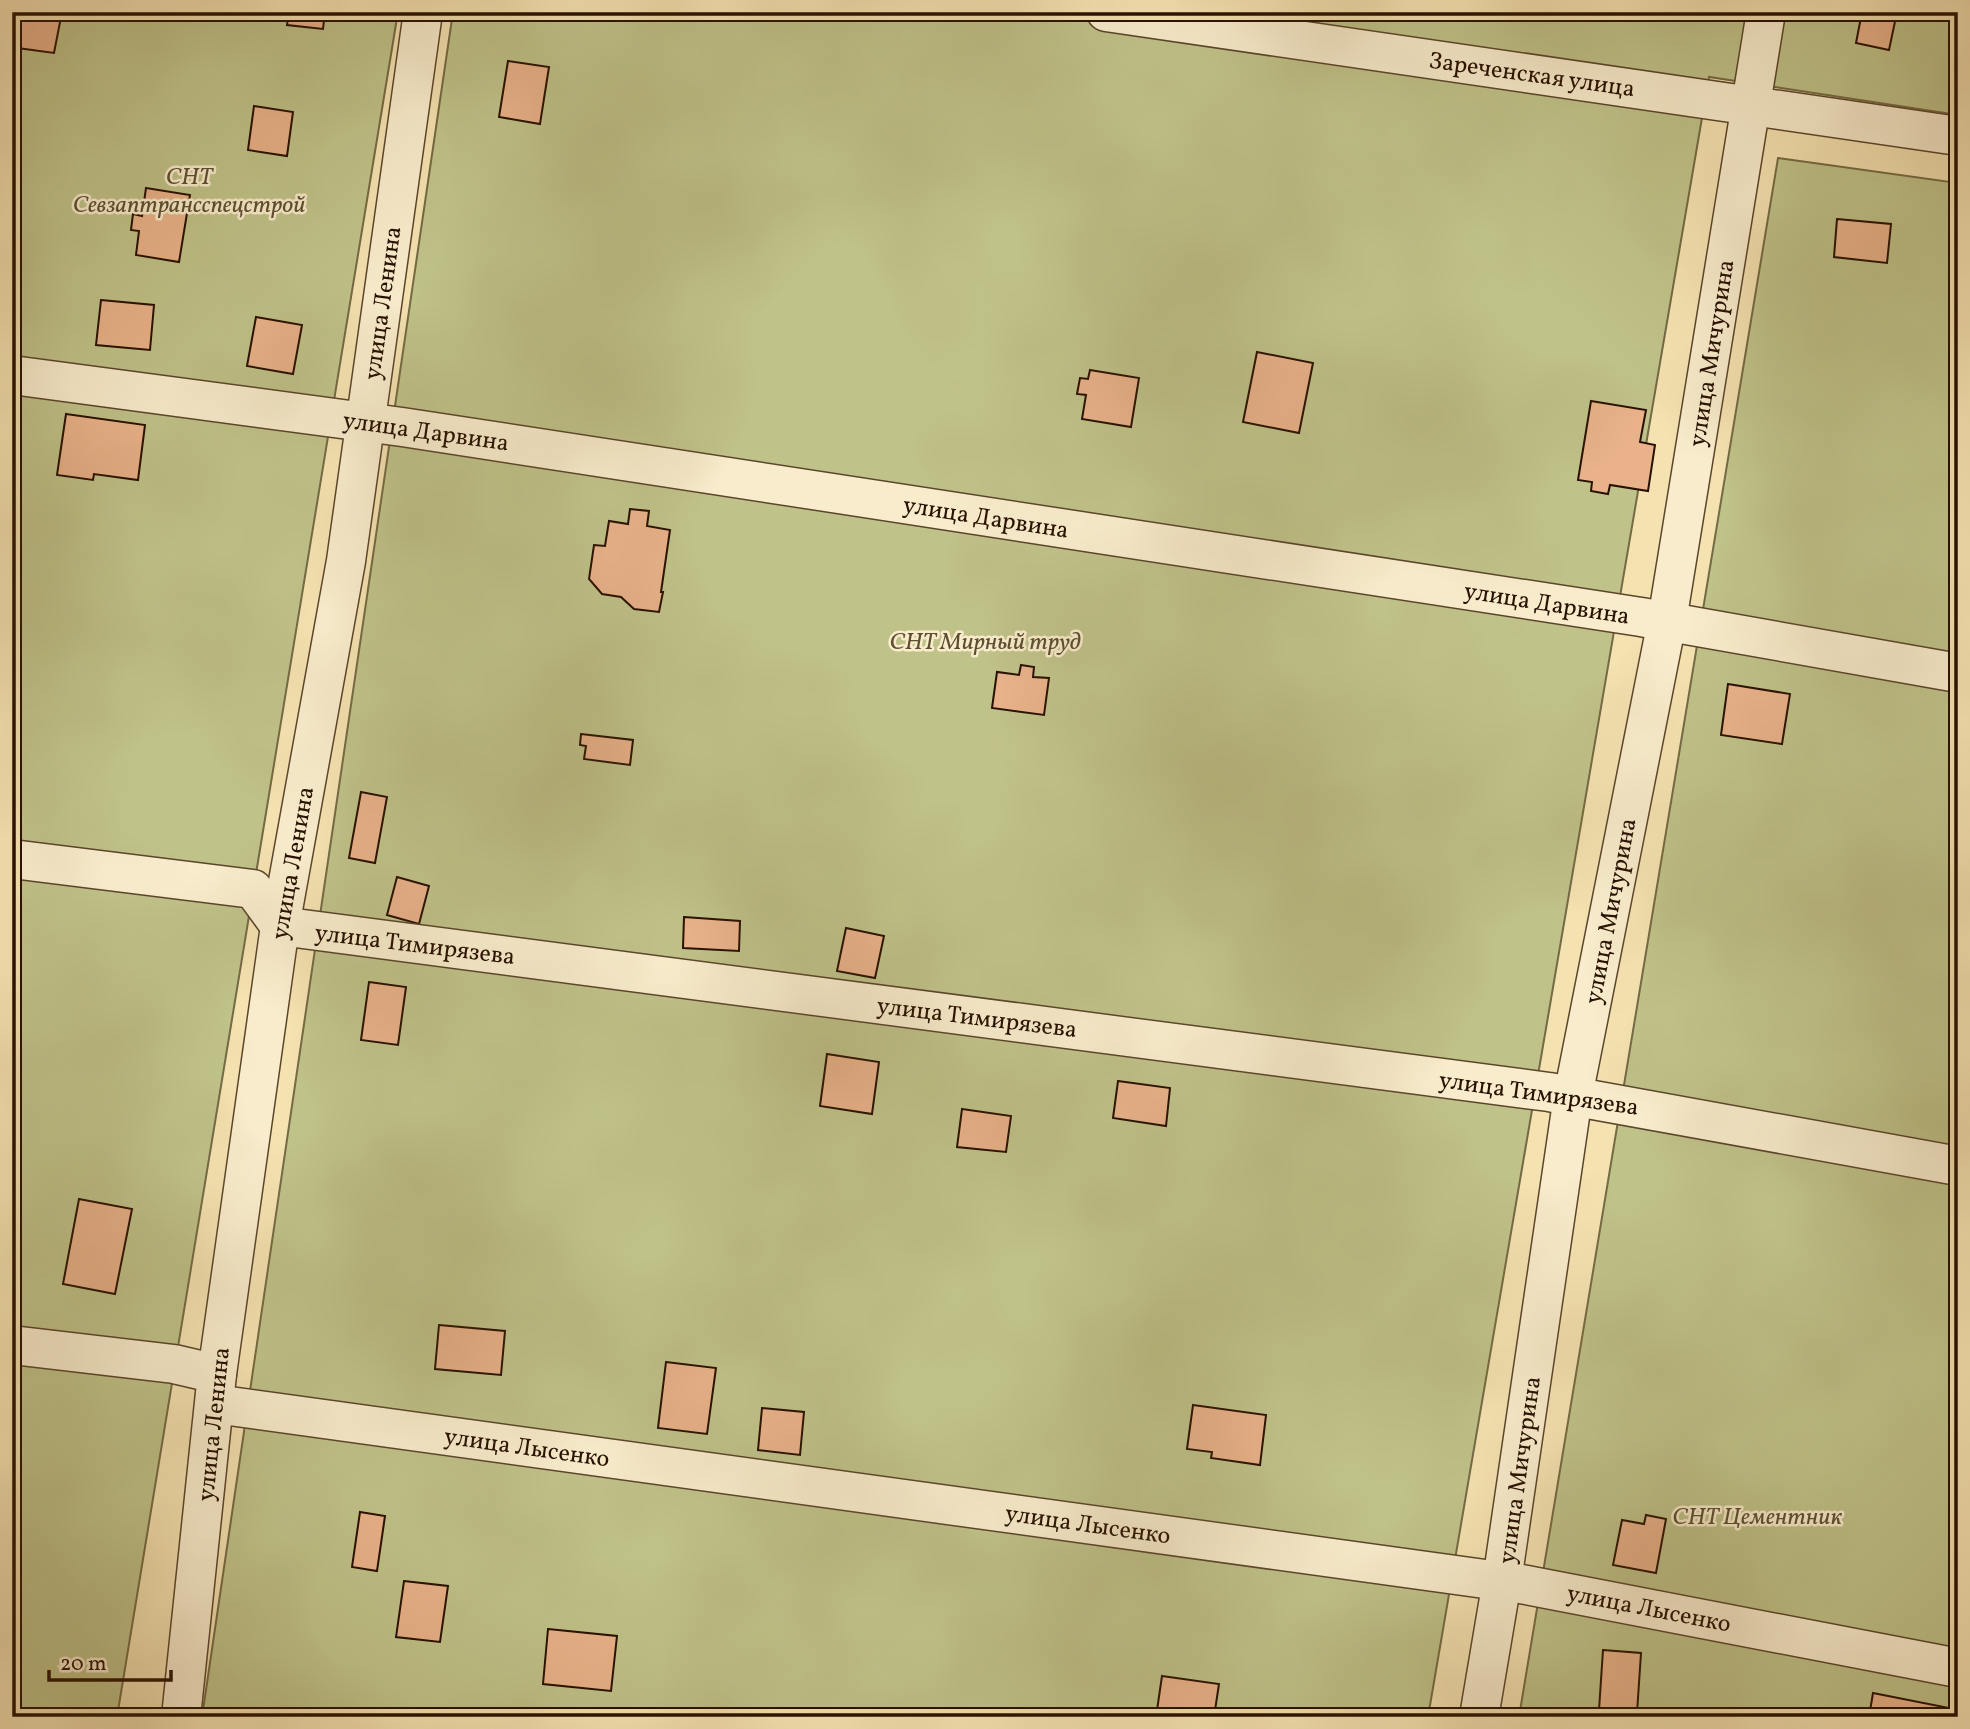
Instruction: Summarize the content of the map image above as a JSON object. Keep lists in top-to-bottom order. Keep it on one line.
{"streets":{"street":["Зареченская улица","улица Ленина","улица Мичурина","улица Дарвина","улица Тимирязева","улица Лысенко"]},"crossings":[["Зареченская улица","улица Мичурина"],["улица Ленина","улица Дарвина"],["улица Ленина","улица Тимирязева"],["улица Ленина","улица Лысенко"],["улица Мичурина","улица Дарвина"],["улица Мичурина","улица Тимирязева"],["улица Мичурина","улица Лысенко"]],"parks":["СНТ Севзаптрансспецстрой","СНТ Мирный труд","СНТ Цементник"],"scale_bar":"20 m"}
